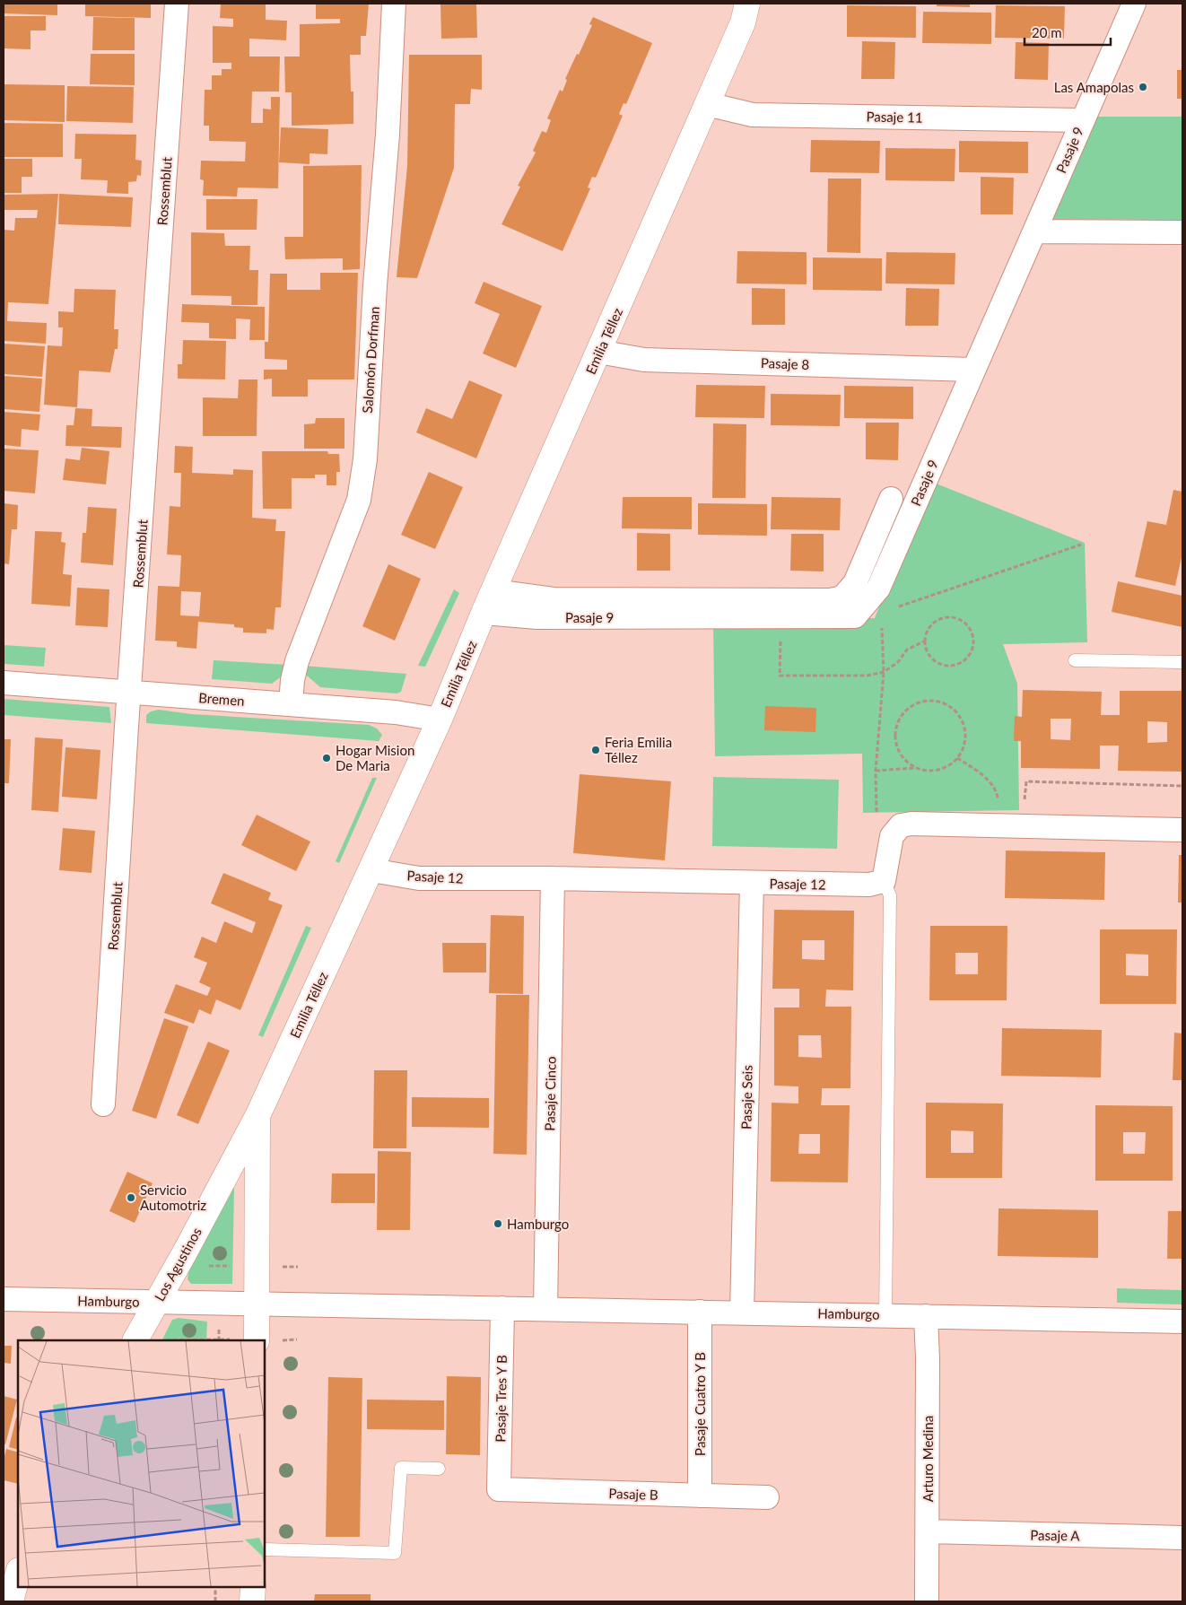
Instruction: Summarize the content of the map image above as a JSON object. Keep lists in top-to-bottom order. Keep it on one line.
{"streets":{"street":["Pasaje 11","Pasaje 9","Rossemblut","Emilia Téllez","Salomón Dorfman","Pasaje 8","Bremen","Pasaje 12","Pasaje Cinco","Pasaje Seis","Los Agustinos","Hamburgo","Pasaje Tres Y B","Pasaje Cuatro Y B","Arturo Medina","Pasaje B","Pasaje A"]},"crossings":[["Pasaje 11","Pasaje 9"],["Pasaje 11","Emilia Téllez"],["Pasaje 9","Emilia Téllez"],["Pasaje 9","Pasaje 8"],["Rossemblut","Bremen"],["Emilia Téllez","Pasaje 8"],["Emilia Téllez","Bremen"],["Emilia Téllez","Pasaje 12"],["Emilia Téllez","Los Agustinos"],["Emilia Téllez","Hamburgo"],["Salomón Dorfman","Bremen"],["Pasaje 12","Pasaje Cinco"],["Pasaje 12","Pasaje Seis"],["Pasaje Cinco","Hamburgo"],["Pasaje Seis","Hamburgo"],["Los Agustinos","Hamburgo"],["Hamburgo","Pasaje Tres Y B"],["Hamburgo","Pasaje Cuatro Y B"],["Hamburgo","Arturo Medina"],["Pasaje Tres Y B","Pasaje B"],["Pasaje Cuatro Y B","Pasaje B"],["Arturo Medina","Pasaje A"]],"places":["Las Amapolas","Feria Emilia Téllez","Hogar Mision De Maria","Servicio Automotriz","Hamburgo"],"scale_bar":"20 m"}
